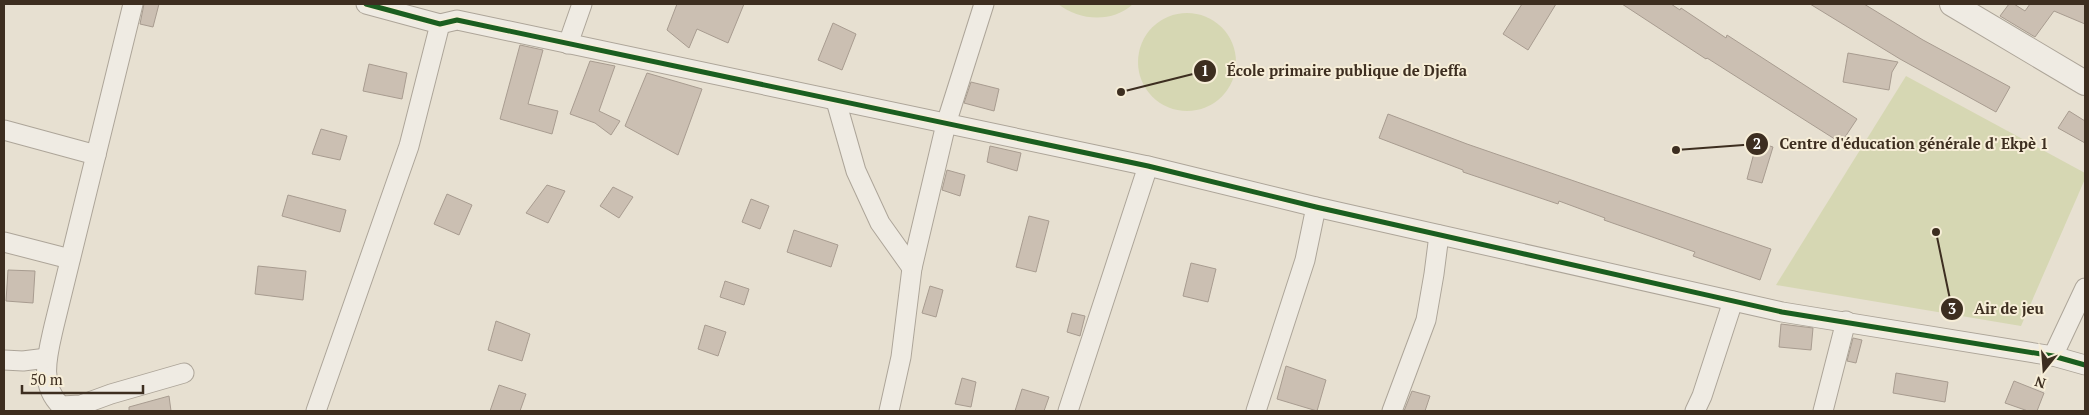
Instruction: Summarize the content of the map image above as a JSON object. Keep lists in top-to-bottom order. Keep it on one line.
{"places":["École primaire publique de Djeffa","Centre d'éducation générale d' Ekpè 1","Air de jeu"],"scale_bar":"50 m","north":"bottom"}
